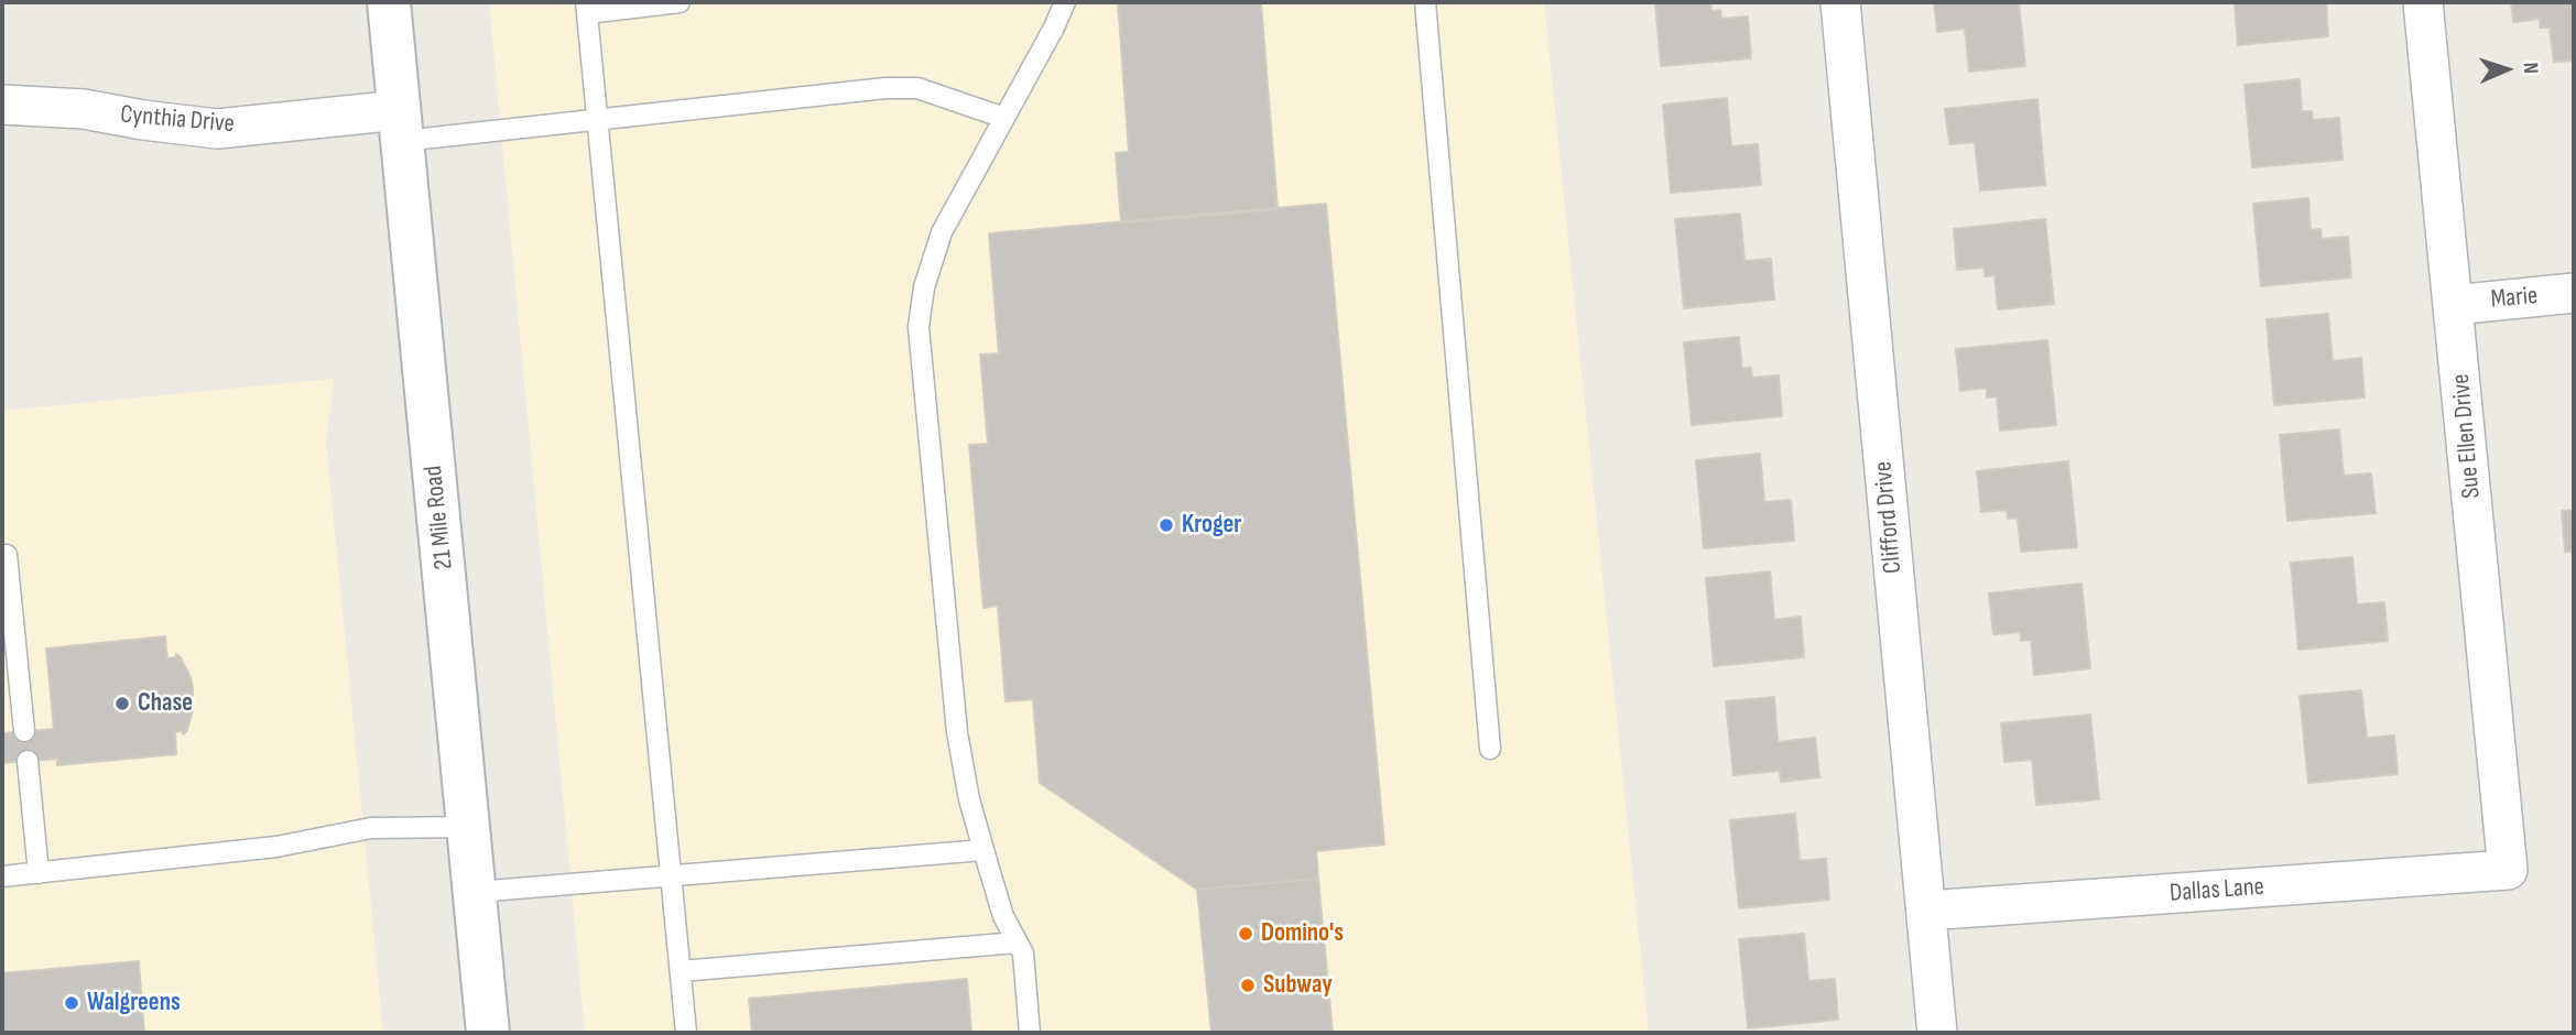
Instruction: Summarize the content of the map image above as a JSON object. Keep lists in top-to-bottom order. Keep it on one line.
{"streets":{"street":["Cynthia Drive","Marie","Sue Ellen Drive","21 Mile Road","Clifford Drive","Dallas Lane"]},"crossings":[["Cynthia Drive","21 Mile Road"],["Marie","Sue Ellen Drive"],["Sue Ellen Drive","Dallas Lane"],["Clifford Drive","Dallas Lane"]],"places":["Kroger","Chase","Domino's","Subway","Walgreens"],"north":"right"}
